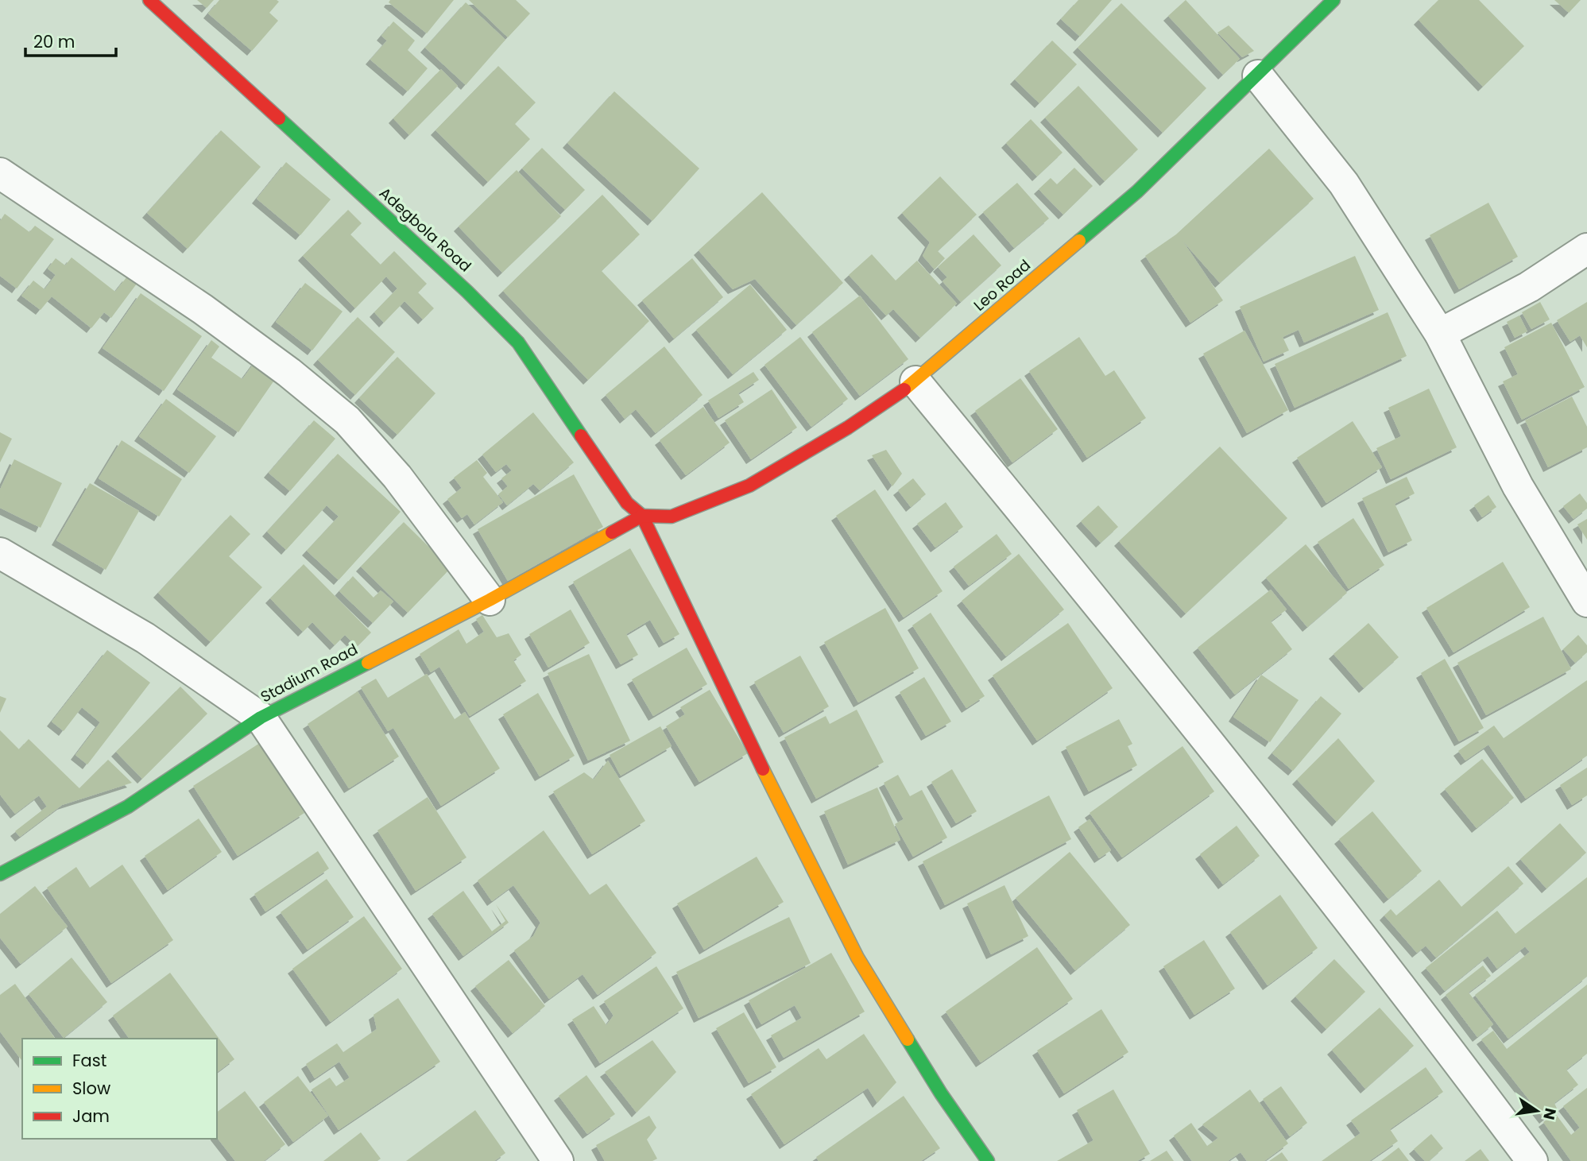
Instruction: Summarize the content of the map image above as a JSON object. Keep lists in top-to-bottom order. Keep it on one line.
{"streets":{"street":["Adegbola Road","Leo Road","Stadium Road"]},"crossings":[["Adegbola Road","Leo Road"],["Adegbola Road","Stadium Road"],["Leo Road","Stadium Road"]],"legend":["Fast","Slow","Jam"],"scale_bar":"20 m","north":"right"}
